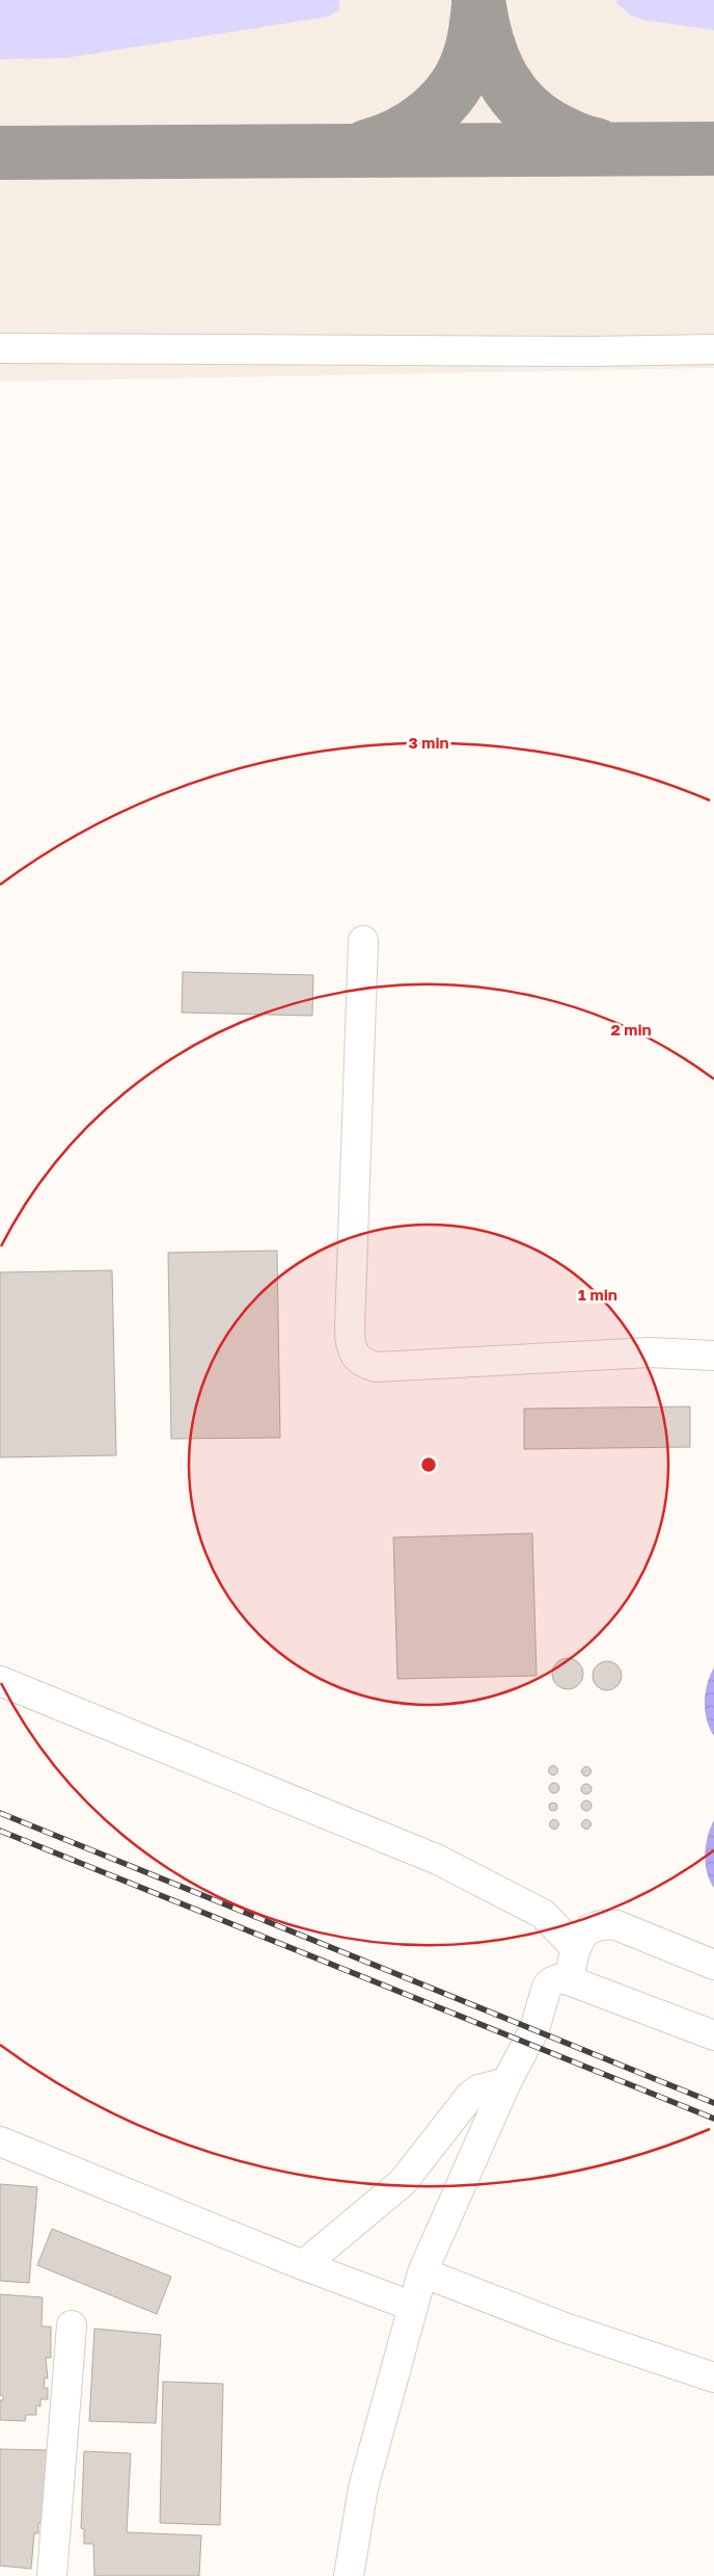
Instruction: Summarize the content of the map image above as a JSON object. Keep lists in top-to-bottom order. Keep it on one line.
{"rings":["3 min","2 min","1 min"]}
